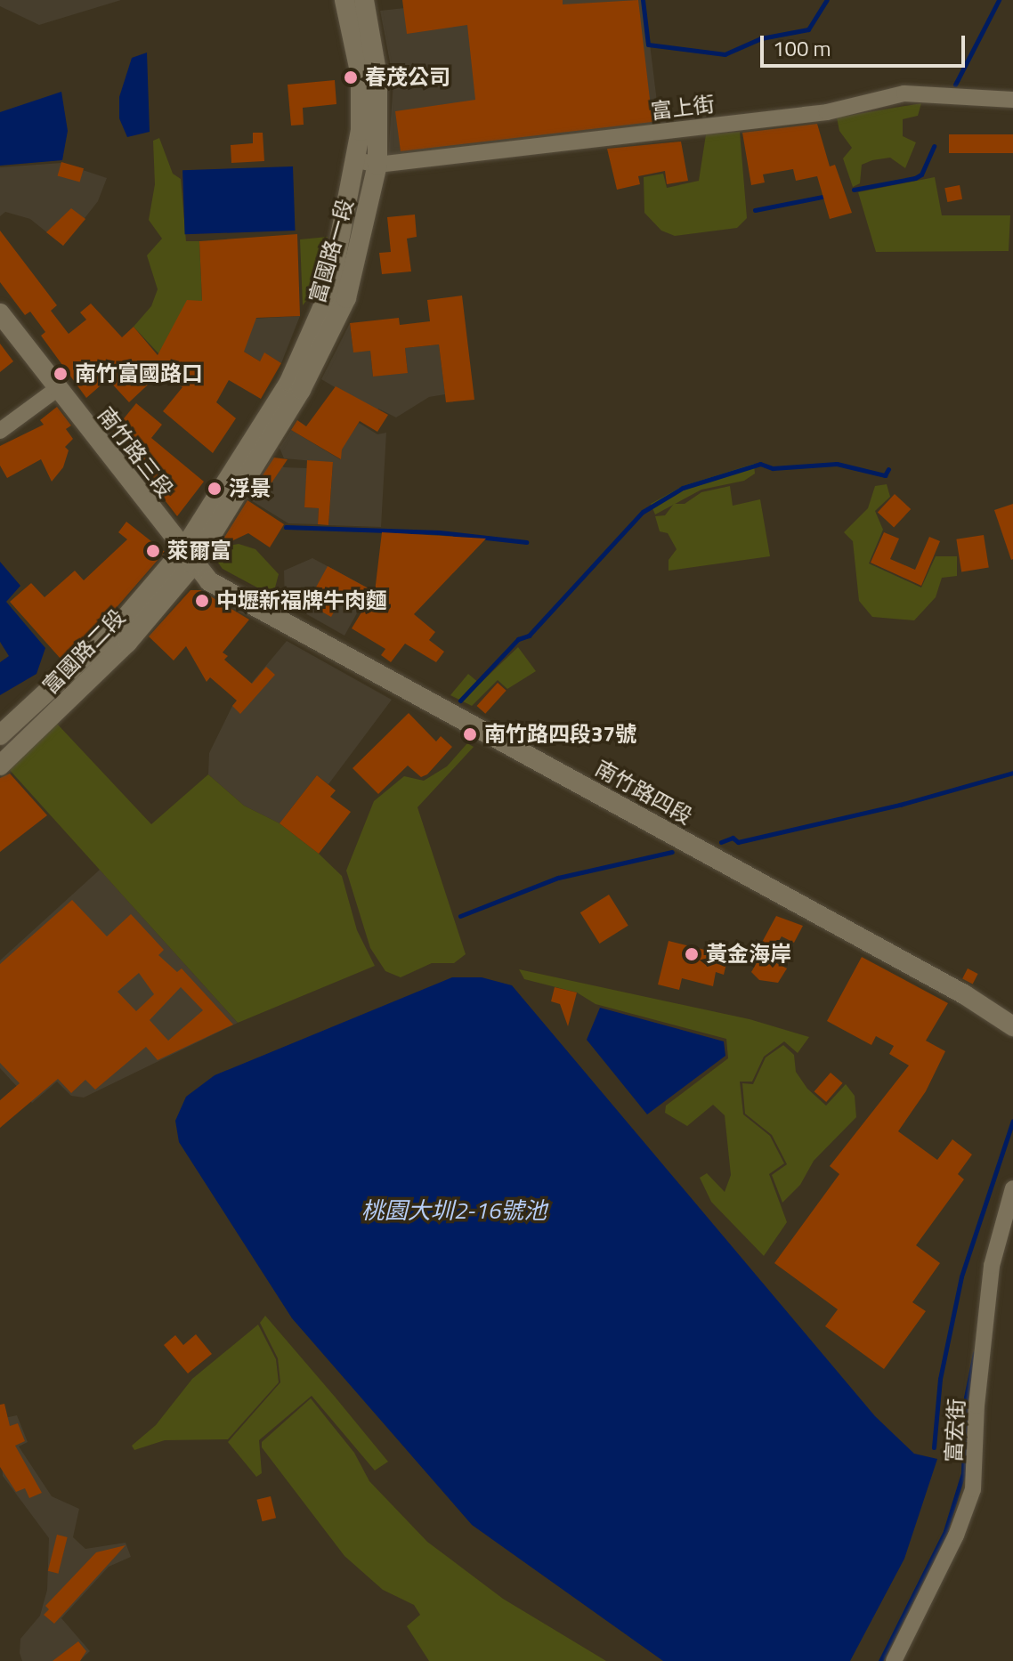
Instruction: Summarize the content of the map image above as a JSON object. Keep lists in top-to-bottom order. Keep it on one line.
{"streets":{"street":["富上街","富國路一段","南竹路三段","富國路二段","南竹路四段","富宏街"]},"crossings":[["富上街","富國路一段"],["富國路一段","南竹路三段"],["富國路一段","富國路二段"],["富國路一段","南竹路四段"],["南竹路三段","富國路二段"],["南竹路三段","南竹路四段"],["富國路二段","南竹路四段"]],"water":["桃園大圳2-16號池"],"places":["春茂公司","南竹富國路口","浮景","萊爾富","中壢新福牌牛肉麵","南竹路四段37號","黃金海岸"],"scale_bar":"100 m"}
